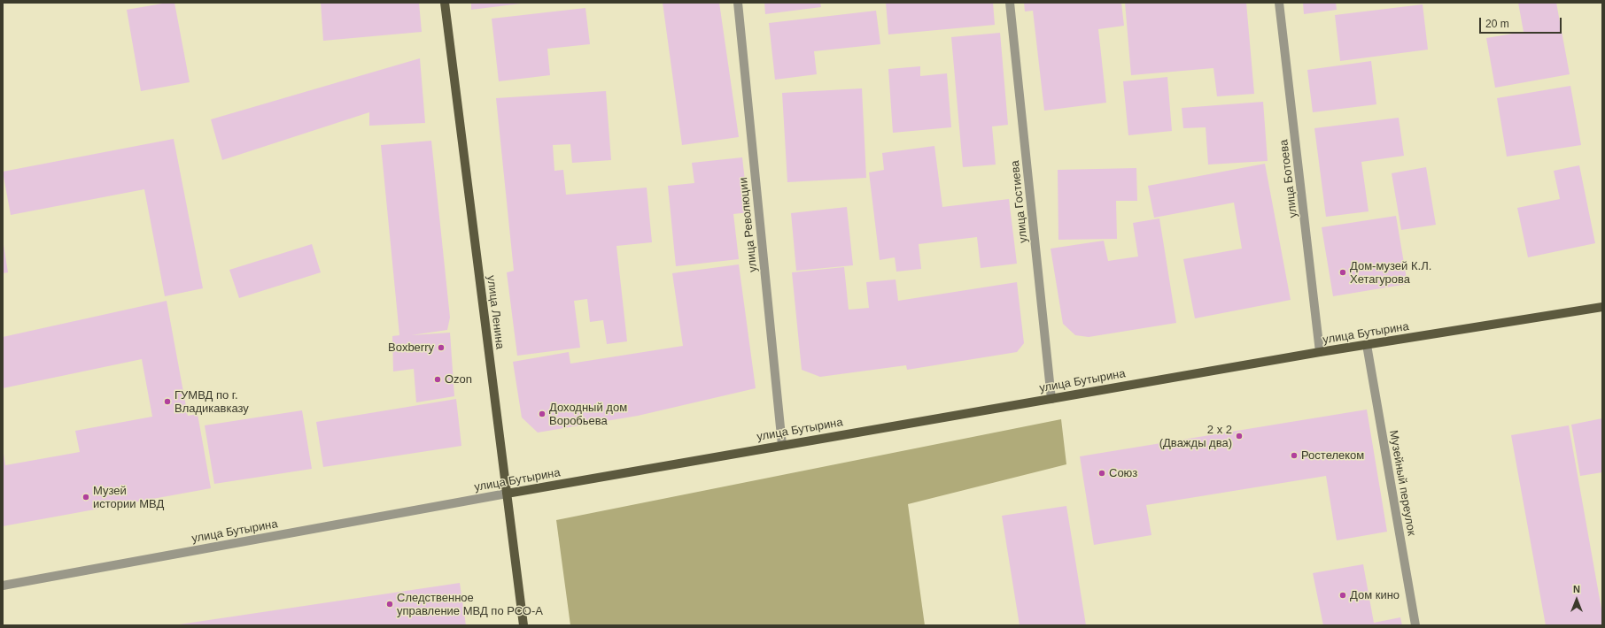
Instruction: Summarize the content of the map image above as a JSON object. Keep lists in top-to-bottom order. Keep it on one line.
{"streets":{"main road":["улица Ленина","улица Бутырина"],"street":["улица Ботоева","улица Гостиева","улица Революции","Музейный переулок"]},"crossings":[["улица Ботоева","улица Бутырина"],["улица Гостиева","улица Бутырина"],["улица Революции","улица Бутырина"],["улица Ленина","улица Бутырина"],["улица Бутырина","Музейный переулок"]],"places":["Дом-музей К.Л. Хетагурова","Boxberry","Ozon","ГУМВД по г. Владикавказу","Доходный дом Воробьева","2 х 2 (Дважды два)","Ростелеком","Союз","Музей истории МВД","Дом кино","Следственное управление МВД по РСО-А"],"scale_bar":"20 m","north":"top"}
